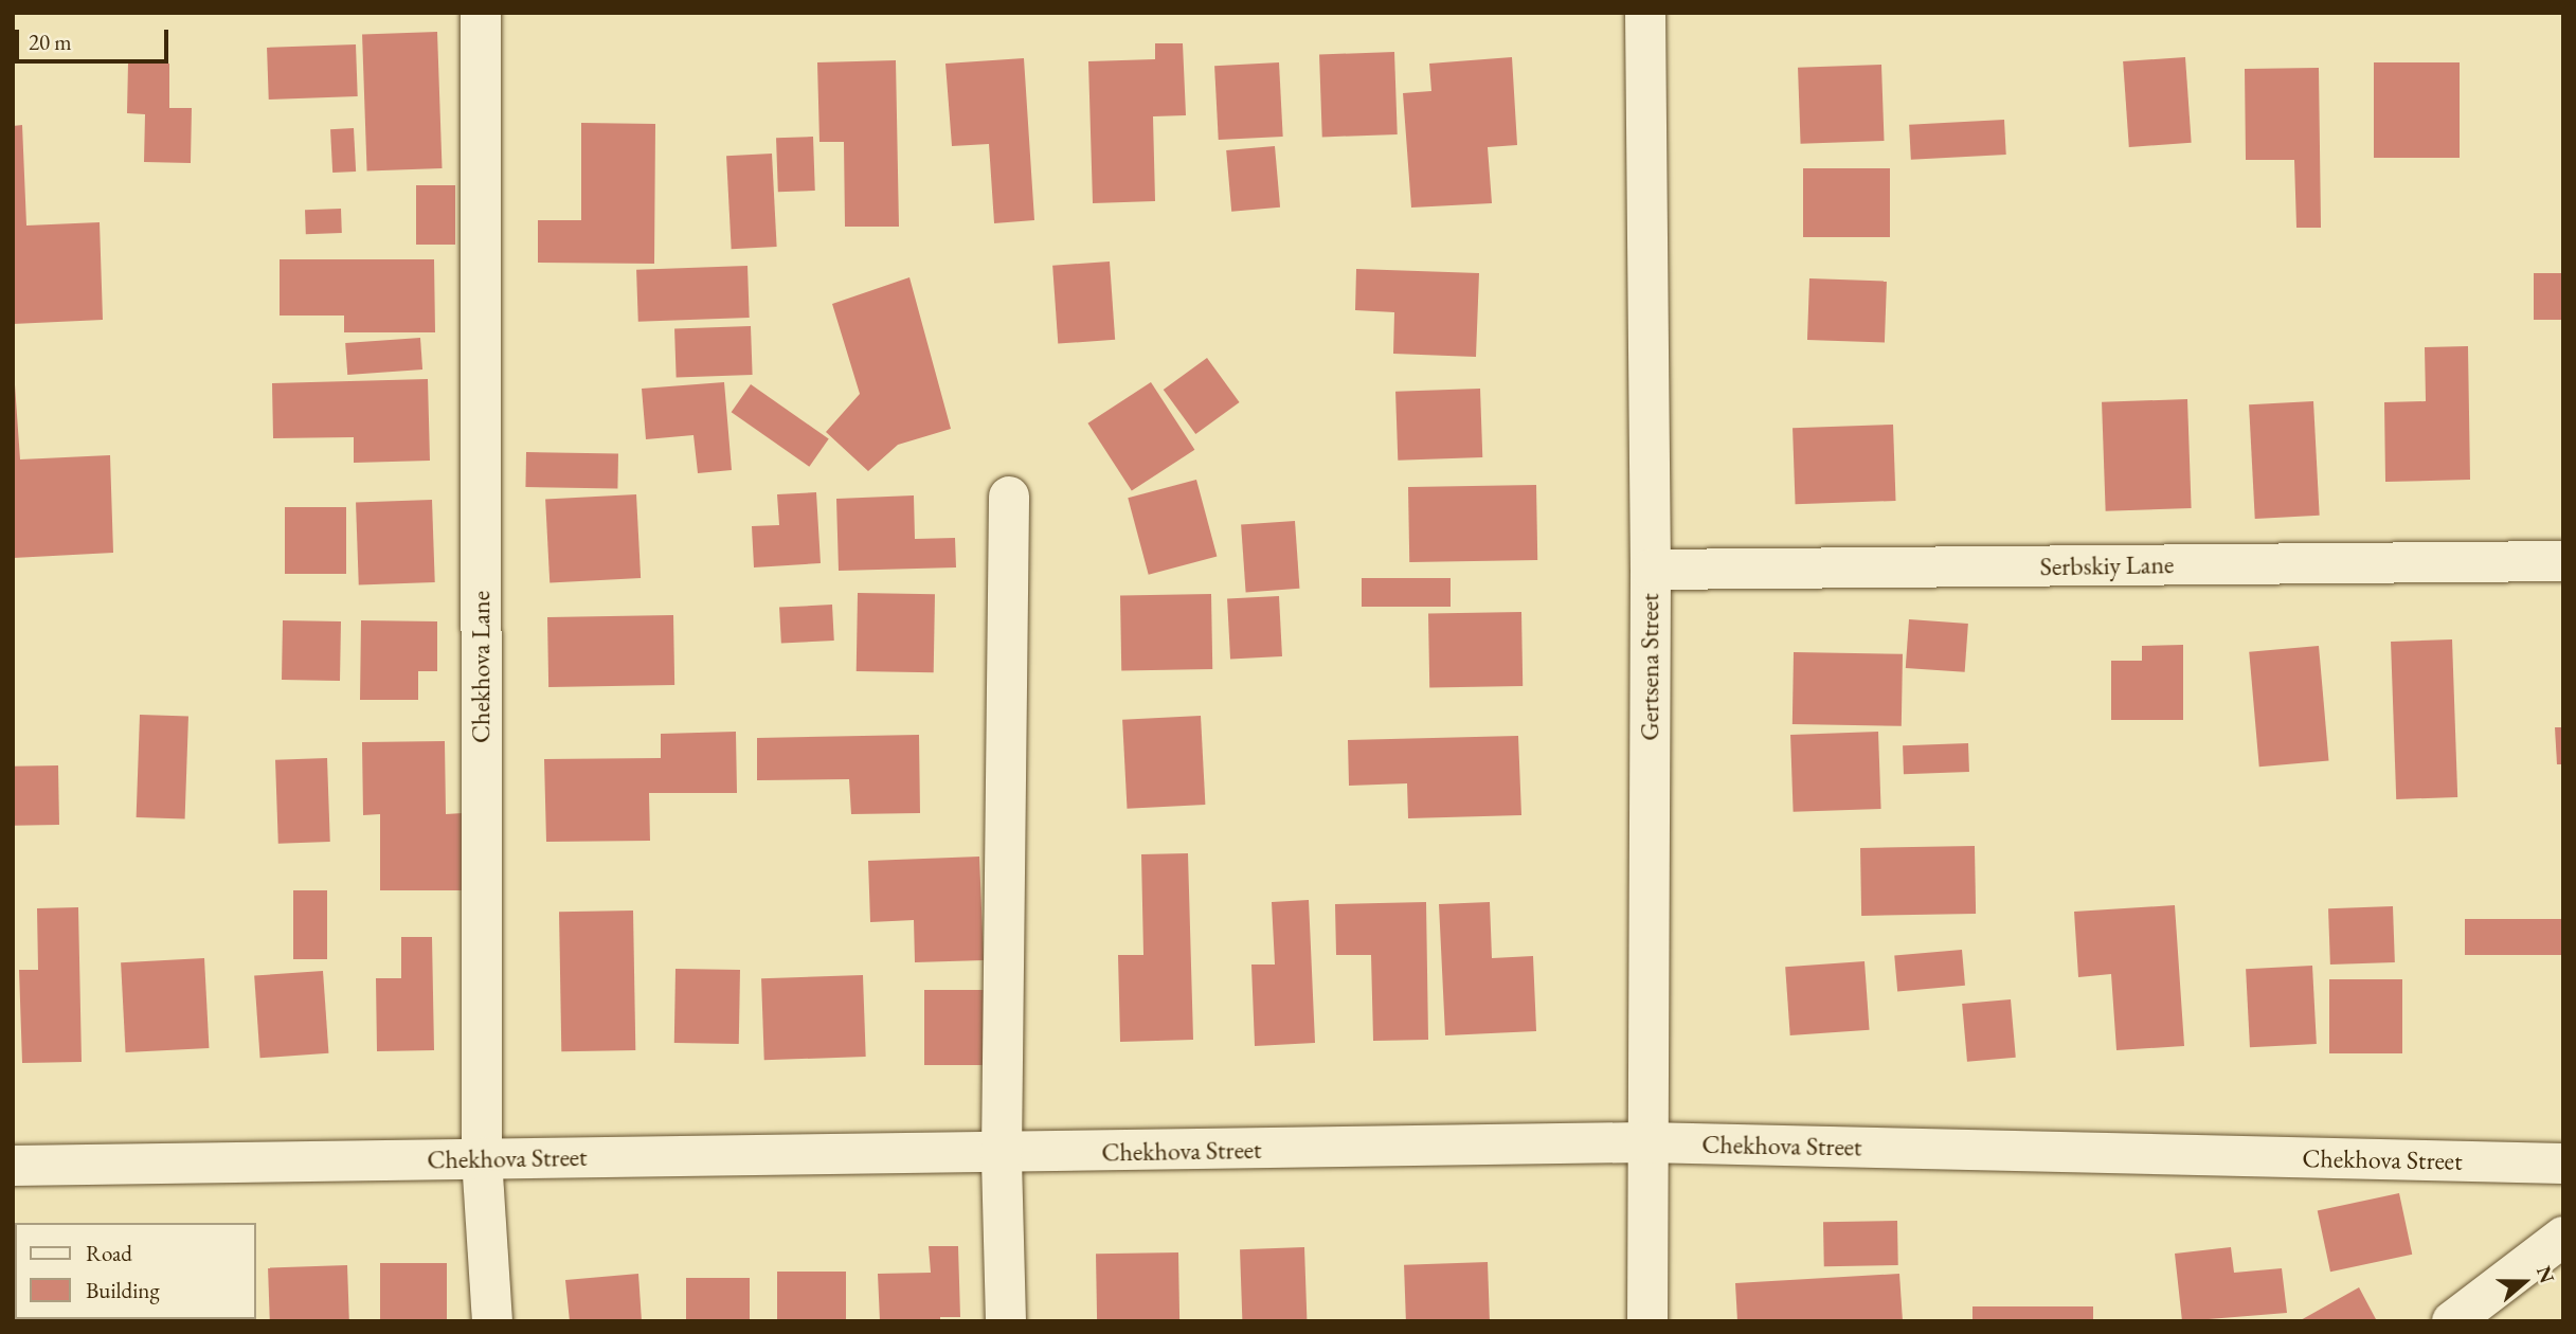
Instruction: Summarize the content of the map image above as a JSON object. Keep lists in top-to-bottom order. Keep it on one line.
{"streets":{"street":["Serbskiy Lane","Chekhova Lane","Gertsena Street","Chekhova Street"]},"crossings":[["Serbskiy Lane","Gertsena Street"],["Chekhova Lane","Chekhova Street"],["Gertsena Street","Chekhova Street"]],"legend":["Road","Building"],"scale_bar":"20 m","north":"right"}
